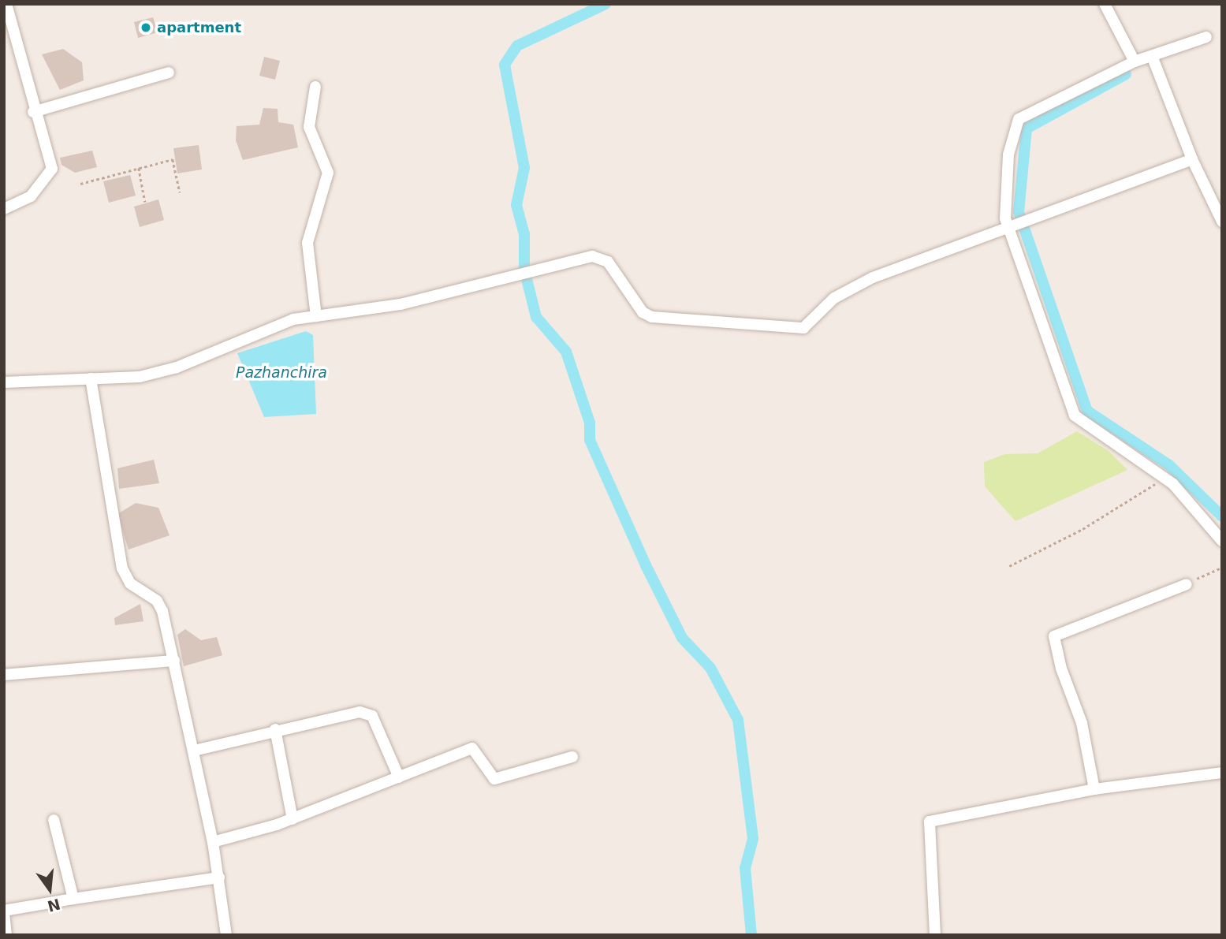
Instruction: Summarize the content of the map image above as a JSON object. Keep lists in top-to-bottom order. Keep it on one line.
{"water":["Pazhanchira"],"places":["apartment"],"north":"bottom"}
